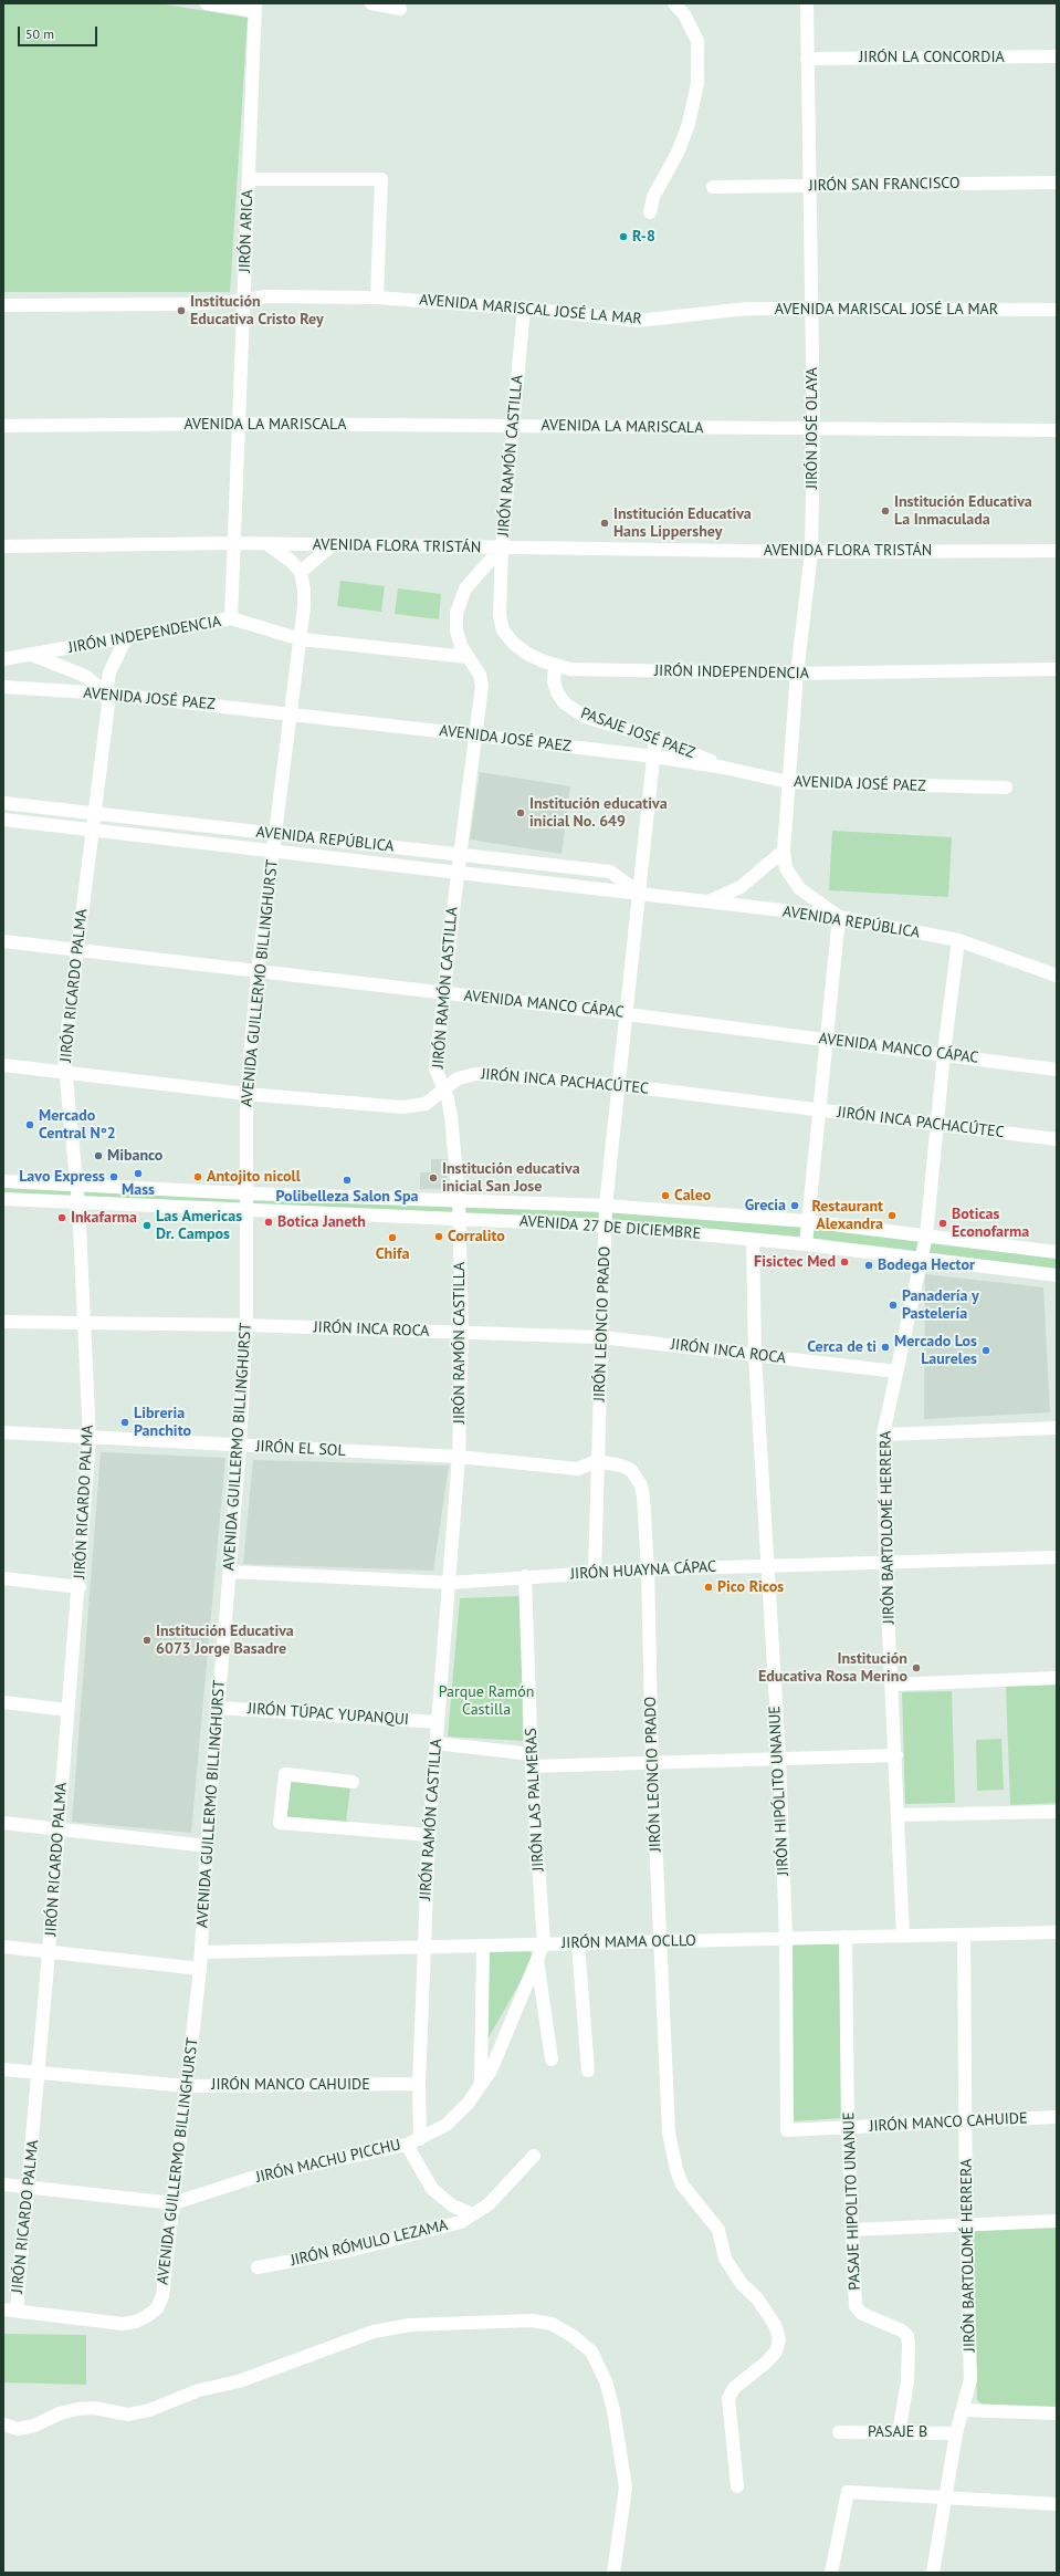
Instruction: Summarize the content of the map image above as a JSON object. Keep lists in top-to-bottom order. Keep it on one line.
{"streets":{"street":["JIRÓN LA CONCORDIA","JIRÓN SAN FRANCISCO","JIRÓN ARICA","AVENIDA MARISCAL JOSÉ LA MAR","AVENIDA LA MARISCALA","JIRÓN JOSÉ OLAYA","JIRÓN RAMÓN CASTILLA","AVENIDA FLORA TRISTÁN","JIRÓN INDEPENDENCIA","AVENIDA JOSÉ PAEZ","PASAJE JOSÉ PAEZ","AVENIDA REPÚBLICA","AVENIDA GUILLERMO BILLINGHURST","JIRÓN RICARDO PALMA","AVENIDA MANCO CÁPAC","JIRÓN INCA PACHACÚTEC","AVENIDA 27 DE DICIEMBRE","JIRÓN LEONCIO PRADO","JIRÓN INCA ROCA","JIRÓN EL SOL","JIRÓN BARTOLOMÉ HERRERA","JIRÓN HUAYNA CÁPAC","JIRÓN TÚPAC YUPANQUI","JIRÓN HIPÓLITO UNANUE","JIRÓN LAS PALMERAS","JIRÓN MAMA OCLLO","JIRÓN MANCO CAHUIDE","JIRÓN MACHU PICCHU","PASAJE HIPOLITO UNANUE","JIRÓN RÓMULO LEZAMA","PASAJE B"]},"crossings":[["JIRÓN LA CONCORDIA","JIRÓN JOSÉ OLAYA"],["JIRÓN SAN FRANCISCO","JIRÓN JOSÉ OLAYA"],["JIRÓN ARICA","AVENIDA MARISCAL JOSÉ LA MAR"],["JIRÓN ARICA","AVENIDA LA MARISCALA"],["JIRÓN ARICA","AVENIDA FLORA TRISTÁN"],["JIRÓN ARICA","JIRÓN INDEPENDENCIA"],["AVENIDA MARISCAL JOSÉ LA MAR","JIRÓN JOSÉ OLAYA"],["AVENIDA MARISCAL JOSÉ LA MAR","JIRÓN RAMÓN CASTILLA"],["AVENIDA LA MARISCALA","JIRÓN JOSÉ OLAYA"],["AVENIDA LA MARISCALA","JIRÓN RAMÓN CASTILLA"],["JIRÓN JOSÉ OLAYA","AVENIDA FLORA TRISTÁN"],["JIRÓN JOSÉ OLAYA","JIRÓN INDEPENDENCIA"],["JIRÓN JOSÉ OLAYA","AVENIDA JOSÉ PAEZ"],["JIRÓN JOSÉ OLAYA","AVENIDA REPÚBLICA"],["JIRÓN RAMÓN CASTILLA","AVENIDA FLORA TRISTÁN"],["JIRÓN RAMÓN CASTILLA","JIRÓN INDEPENDENCIA"],["JIRÓN RAMÓN CASTILLA","AVENIDA JOSÉ PAEZ"],["JIRÓN RAMÓN CASTILLA","AVENIDA REPÚBLICA"],["JIRÓN RAMÓN CASTILLA","AVENIDA MANCO CÁPAC"],["JIRÓN RAMÓN CASTILLA","JIRÓN INCA PACHACÚTEC"],["JIRÓN RAMÓN CASTILLA","AVENIDA 27 DE DICIEMBRE"],["JIRÓN RAMÓN CASTILLA","JIRÓN INCA ROCA"],["JIRÓN RAMÓN CASTILLA","JIRÓN EL SOL"],["JIRÓN RAMÓN CASTILLA","JIRÓN HUAYNA CÁPAC"],["JIRÓN RAMÓN CASTILLA","JIRÓN TÚPAC YUPANQUI"],["JIRÓN RAMÓN CASTILLA","JIRÓN MAMA OCLLO"],["JIRÓN RAMÓN CASTILLA","JIRÓN MANCO CAHUIDE"],["JIRÓN RAMÓN CASTILLA","JIRÓN MACHU PICCHU"],["AVENIDA FLORA TRISTÁN","JIRÓN INDEPENDENCIA"],["JIRÓN INDEPENDENCIA","PASAJE JOSÉ PAEZ"],["JIRÓN INDEPENDENCIA","AVENIDA GUILLERMO BILLINGHURST"],["JIRÓN INDEPENDENCIA","JIRÓN RICARDO PALMA"],["AVENIDA JOSÉ PAEZ","PASAJE JOSÉ PAEZ"],["AVENIDA JOSÉ PAEZ","AVENIDA GUILLERMO BILLINGHURST"],["AVENIDA JOSÉ PAEZ","JIRÓN RICARDO PALMA"],["AVENIDA JOSÉ PAEZ","JIRÓN LEONCIO PRADO"],["PASAJE JOSÉ PAEZ","JIRÓN LEONCIO PRADO"],["AVENIDA REPÚBLICA","AVENIDA GUILLERMO BILLINGHURST"],["AVENIDA REPÚBLICA","JIRÓN RICARDO PALMA"],["AVENIDA REPÚBLICA","JIRÓN LEONCIO PRADO"],["AVENIDA REPÚBLICA","JIRÓN BARTOLOMÉ HERRERA"],["AVENIDA GUILLERMO BILLINGHURST","JIRÓN RICARDO PALMA"],["AVENIDA GUILLERMO BILLINGHURST","AVENIDA MANCO CÁPAC"],["AVENIDA GUILLERMO BILLINGHURST","JIRÓN INCA PACHACÚTEC"],["AVENIDA GUILLERMO BILLINGHURST","AVENIDA 27 DE DICIEMBRE"],["AVENIDA GUILLERMO BILLINGHURST","JIRÓN INCA ROCA"],["AVENIDA GUILLERMO BILLINGHURST","JIRÓN EL SOL"],["AVENIDA GUILLERMO BILLINGHURST","JIRÓN HUAYNA CÁPAC"],["AVENIDA GUILLERMO BILLINGHURST","JIRÓN TÚPAC YUPANQUI"],["AVENIDA GUILLERMO BILLINGHURST","JIRÓN MAMA OCLLO"],["AVENIDA GUILLERMO BILLINGHURST","JIRÓN MANCO CAHUIDE"],["AVENIDA GUILLERMO BILLINGHURST","JIRÓN MACHU PICCHU"],["JIRÓN RICARDO PALMA","AVENIDA MANCO CÁPAC"],["JIRÓN RICARDO PALMA","JIRÓN INCA PACHACÚTEC"],["JIRÓN RICARDO PALMA","AVENIDA 27 DE DICIEMBRE"],["JIRÓN RICARDO PALMA","JIRÓN INCA ROCA"],["JIRÓN RICARDO PALMA","JIRÓN EL SOL"],["JIRÓN RICARDO PALMA","JIRÓN MANCO CAHUIDE"],["JIRÓN RICARDO PALMA","JIRÓN MACHU PICCHU"],["AVENIDA MANCO CÁPAC","JIRÓN LEONCIO PRADO"],["AVENIDA MANCO CÁPAC","JIRÓN BARTOLOMÉ HERRERA"],["JIRÓN INCA PACHACÚTEC","JIRÓN LEONCIO PRADO"],["JIRÓN INCA PACHACÚTEC","JIRÓN BARTOLOMÉ HERRERA"],["AVENIDA 27 DE DICIEMBRE","JIRÓN LEONCIO PRADO"],["AVENIDA 27 DE DICIEMBRE","JIRÓN BARTOLOMÉ HERRERA"],["AVENIDA 27 DE DICIEMBRE","JIRÓN HIPÓLITO UNANUE"],["JIRÓN LEONCIO PRADO","JIRÓN INCA ROCA"],["JIRÓN LEONCIO PRADO","JIRÓN EL SOL"],["JIRÓN LEONCIO PRADO","JIRÓN HUAYNA CÁPAC"],["JIRÓN LEONCIO PRADO","JIRÓN MAMA OCLLO"],["JIRÓN INCA ROCA","JIRÓN BARTOLOMÉ HERRERA"],["JIRÓN INCA ROCA","JIRÓN HIPÓLITO UNANUE"],["JIRÓN BARTOLOMÉ HERRERA","JIRÓN HUAYNA CÁPAC"],["JIRÓN BARTOLOMÉ HERRERA","JIRÓN MAMA OCLLO"],["JIRÓN BARTOLOMÉ HERRERA","JIRÓN MANCO CAHUIDE"],["JIRÓN BARTOLOMÉ HERRERA","PASAJE B"],["JIRÓN HUAYNA CÁPAC","JIRÓN HIPÓLITO UNANUE"],["JIRÓN HUAYNA CÁPAC","JIRÓN LAS PALMERAS"],["JIRÓN HIPÓLITO UNANUE","JIRÓN MAMA OCLLO"],["JIRÓN HIPÓLITO UNANUE","JIRÓN MANCO CAHUIDE"],["JIRÓN LAS PALMERAS","JIRÓN MAMA OCLLO"],["JIRÓN LAS PALMERAS","JIRÓN MACHU PICCHU"],["JIRÓN MAMA OCLLO","JIRÓN MACHU PICCHU"],["JIRÓN MAMA OCLLO","PASAJE HIPOLITO UNANUE"],["JIRÓN MANCO CAHUIDE","PASAJE HIPOLITO UNANUE"],["PASAJE HIPOLITO UNANUE","PASAJE B"]],"parks":["Parque Ramón Castilla"],"places":["R-8","Institución Educativa Cristo Rey","Institución Educativa La Inmaculada","Institución Educativa Hans Lippershey","Institución educativa inicial No. 649","Mercado Central N°2","Mibanco","Mass","Lavo Express","Antojito nicoll","Institución educativa inicial San Jose","Polibelleza Salon Spa","Caleo","Grecia","Restaurant Alexandra","Inkafarma","Botica Janeth","Boticas Econofarma","Las Americas Dr. Campos","Corralito","Chifa","Fisictec Med","Bodega Hector","Panadería y Pastelería","Cerca de ti","Mercado Los Laureles","Libreria Panchito","Pico Ricos","Institución Educativa 6073 Jorge Basadre","Institución Educativa Rosa Merino"],"scale_bar":"50 m"}
